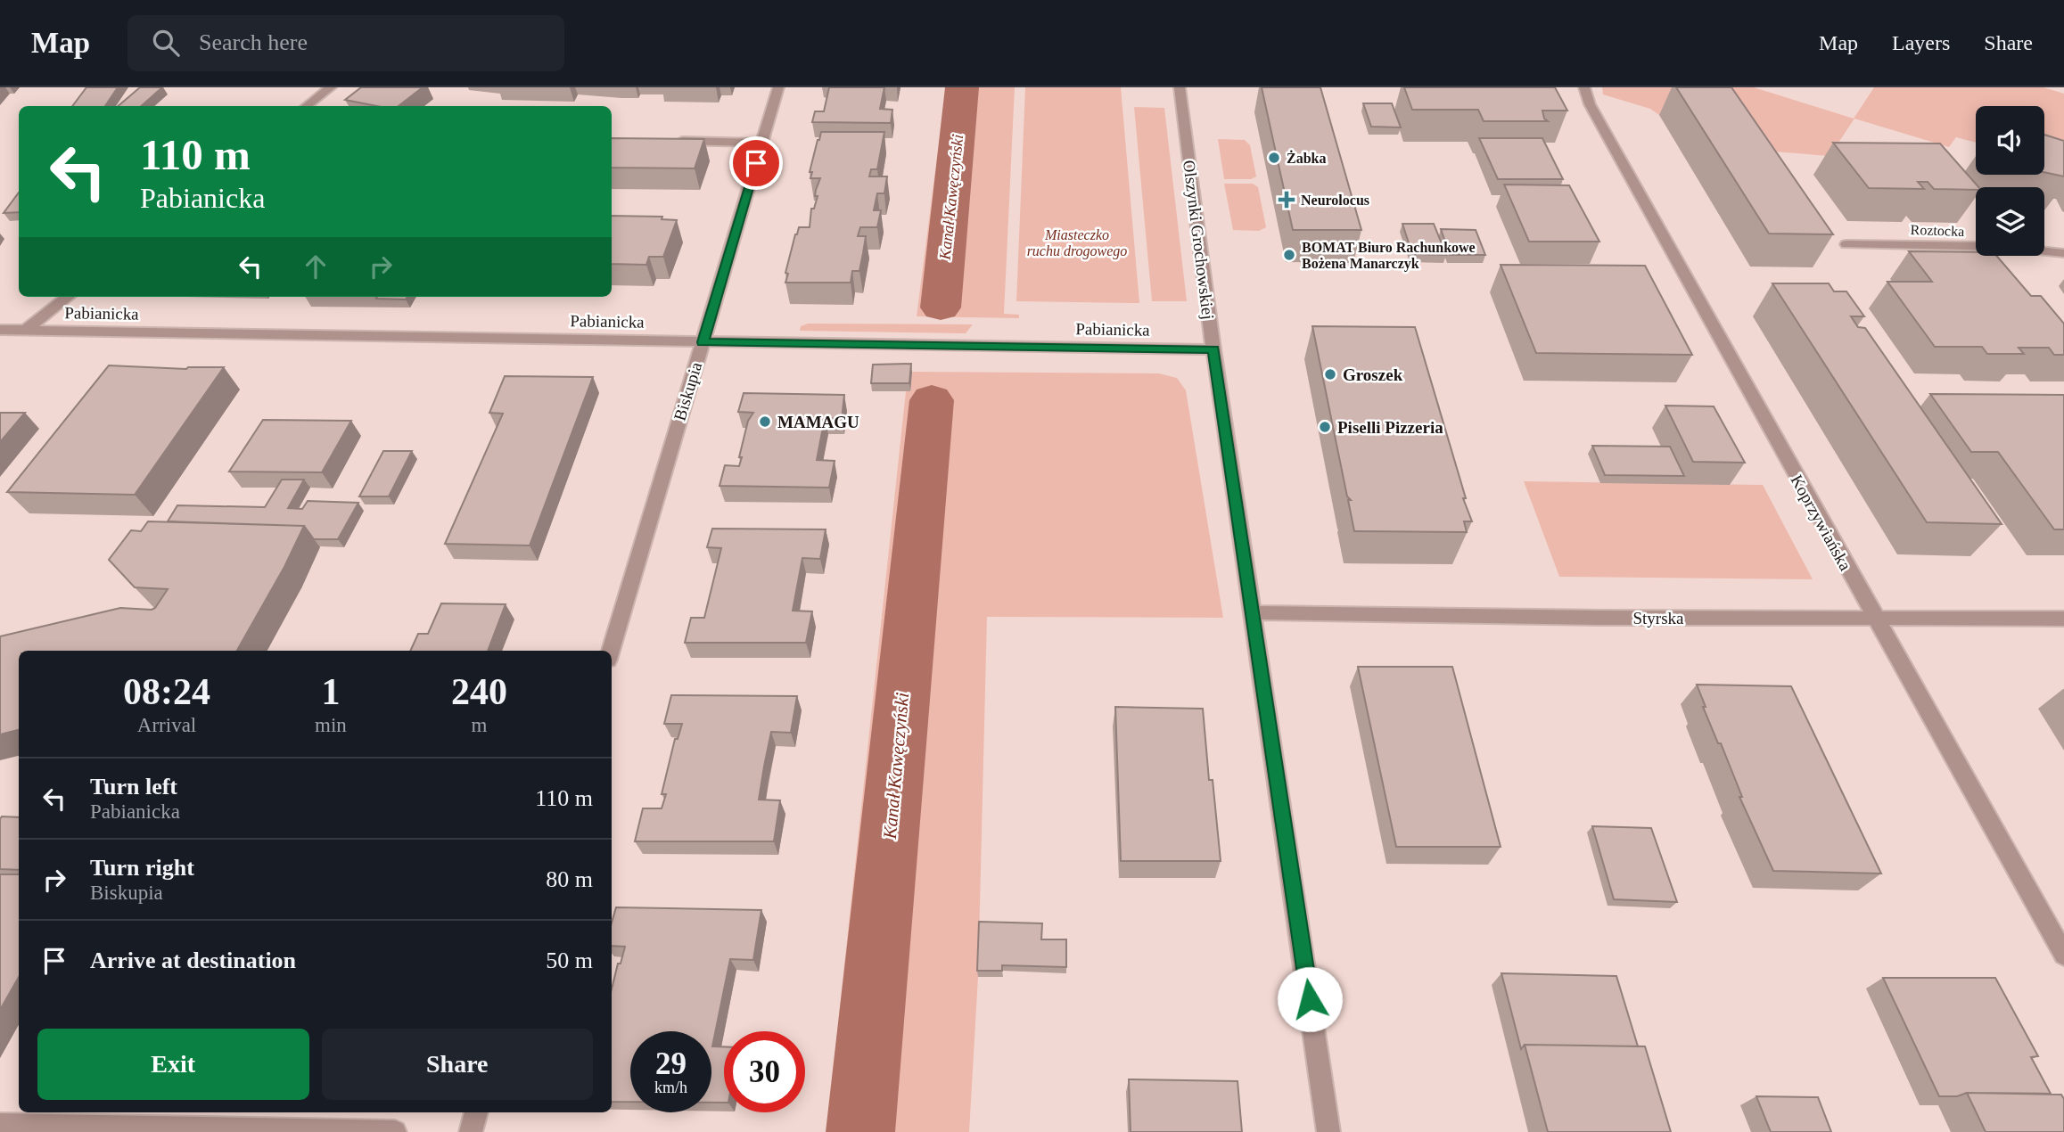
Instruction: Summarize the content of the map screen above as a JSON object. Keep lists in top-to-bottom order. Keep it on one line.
{"streets":{"street":["Roztocka","Olszynki Grochowskiej","Pabianicka","Biskupia","Koprzywiańska","Styrska"]},"crossings":[["Olszynki Grochowskiej","Pabianicka"],["Olszynki Grochowskiej","Styrska"],["Pabianicka","Biskupia"],["Koprzywiańska","Styrska"]],"water":["Kanał Kawęczyński"],"parks":["Miasteczko ruchu drogowego"],"places":{"other":["Żabka","BOMAT Biuro Rachunkowe Bożena Manarczyk","Groszek","MAMAGU","Piselli Pizzeria"],"health":["Neurolocus"]},"page":{"header":"Map","search":"Search here","nav":["Map","Layers","Share"],"turn":["110 m","Pabianicka"],"eta":["08:24","Arrival","1","min","240","m"],"list":[{"name":"Turn left","note":"Pabianicka","value":"110 m"},{"name":"Turn right","note":"Biskupia","value":"80 m"},{"name":"Arrive at destination","value":"50 m"}],"buttons":["Exit","Share"],"speed":"29 km/h","limit":"30"}}
